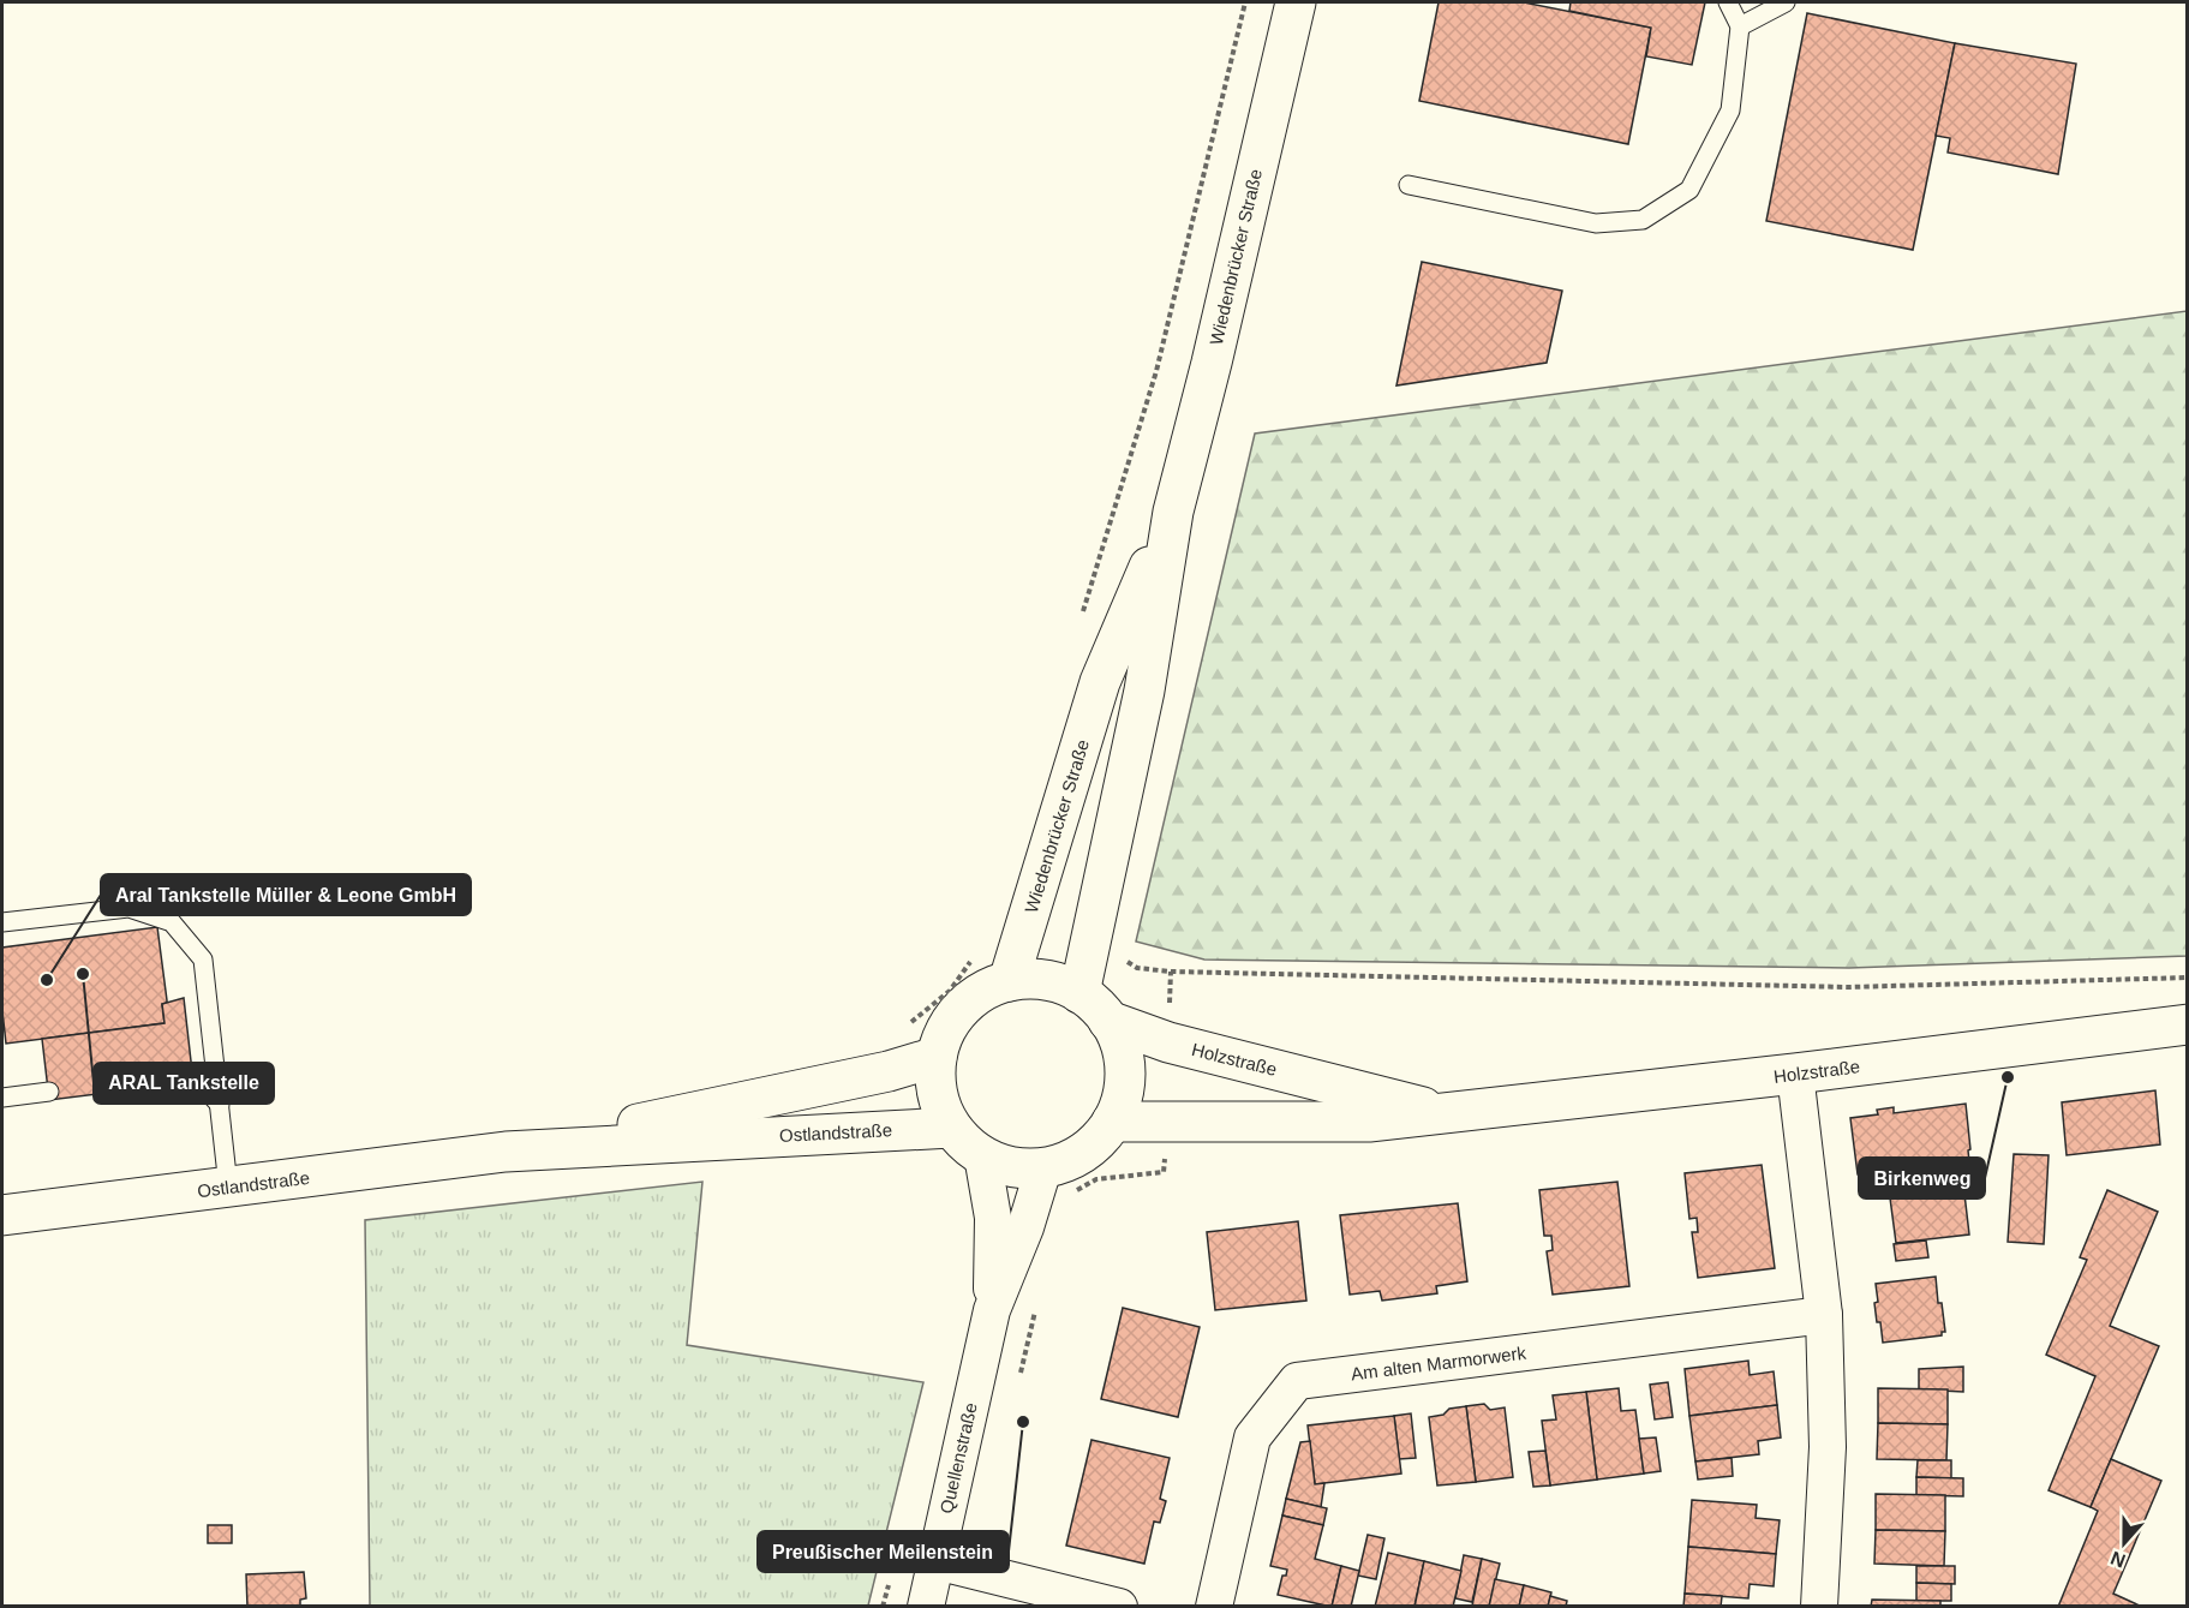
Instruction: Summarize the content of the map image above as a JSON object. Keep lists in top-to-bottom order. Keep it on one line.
{"streets":{"main road":["Wiedenbrücker Straße","Holzstraße","Ostlandstraße"],"street":["Am alten Marmorwerk","Quellenstraße"]},"crossings":[["Wiedenbrücker Straße","Holzstraße"],["Wiedenbrücker Straße","Ostlandstraße"],["Wiedenbrücker Straße","Quellenstraße"],["Holzstraße","Ostlandstraße"],["Holzstraße","Quellenstraße"],["Ostlandstraße","Quellenstraße"]],"places":["ARAL Tankstelle","Aral Tankstelle Müller & Leone GmbH","Birkenweg","Preußischer Meilenstein"],"north":"bottom"}
